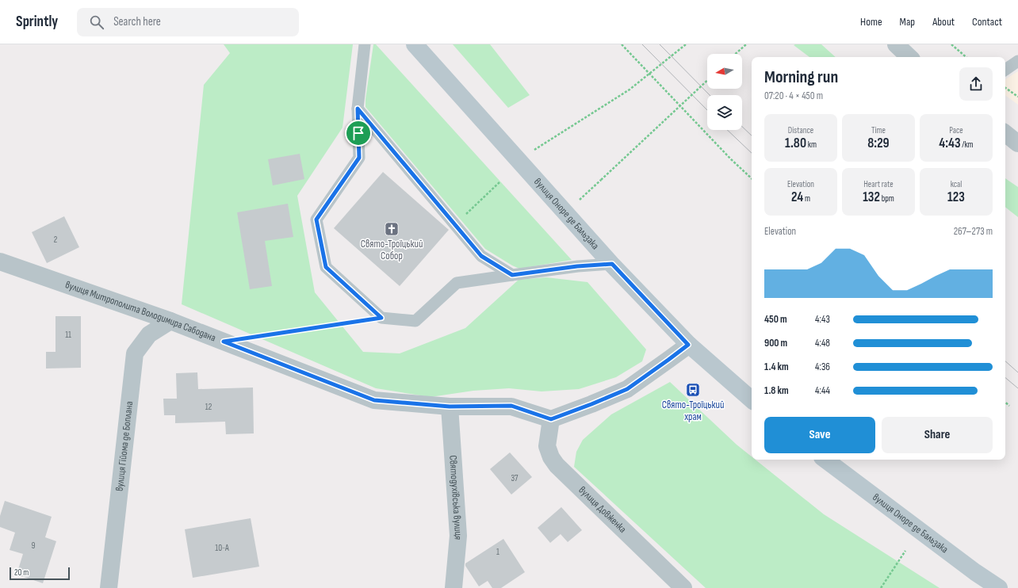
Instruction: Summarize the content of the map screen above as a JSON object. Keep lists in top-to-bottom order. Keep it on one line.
{"streets":{"main road":["вулиця Оноре де Бальзака"],"street":["вулиця Митрополита Володимира Сабодана","вулиця Гійома де Боплана","Святодухівська вулиця","вулиця Довженка"]},"crossings":[["вулиця Митрополита Володимира Сабодана","вулиця Гійома де Боплана"],["вулиця Митрополита Володимира Сабодана","Святодухівська вулиця"],["вулиця Митрополита Володимира Сабодана","вулиця Довженка"]],"places":{"church":["Свято-Троїцький Собор"],"bus stop":["Свято-Троїцький храм"]},"house_numbers":["2","11","12","37","9","10-А","1"],"scale_bar":"20 m","north":"left","page":{"header":"Sprintly","search":"Search here","nav":["Home","Map","About","Contact"],"heading":["Morning run","07:20 · 4 × 450 m"],"stats":[["Distance","1.80 km"],["Time","8:29"],["Pace","4:43 /km"],["Elevation","24 m"],["Heart rate","132 bpm"],["kcal","123"]],"chart":["Elevation","267–273 m"],"list":[{"name":"450 m","note":"4:43"},{"name":"900 m","note":"4:48"},{"name":"1.4 km","note":"4:36"},{"name":"1.8 km","note":"4:44"}],"buttons":["Save","Share"],"scale":"20 m"}}
